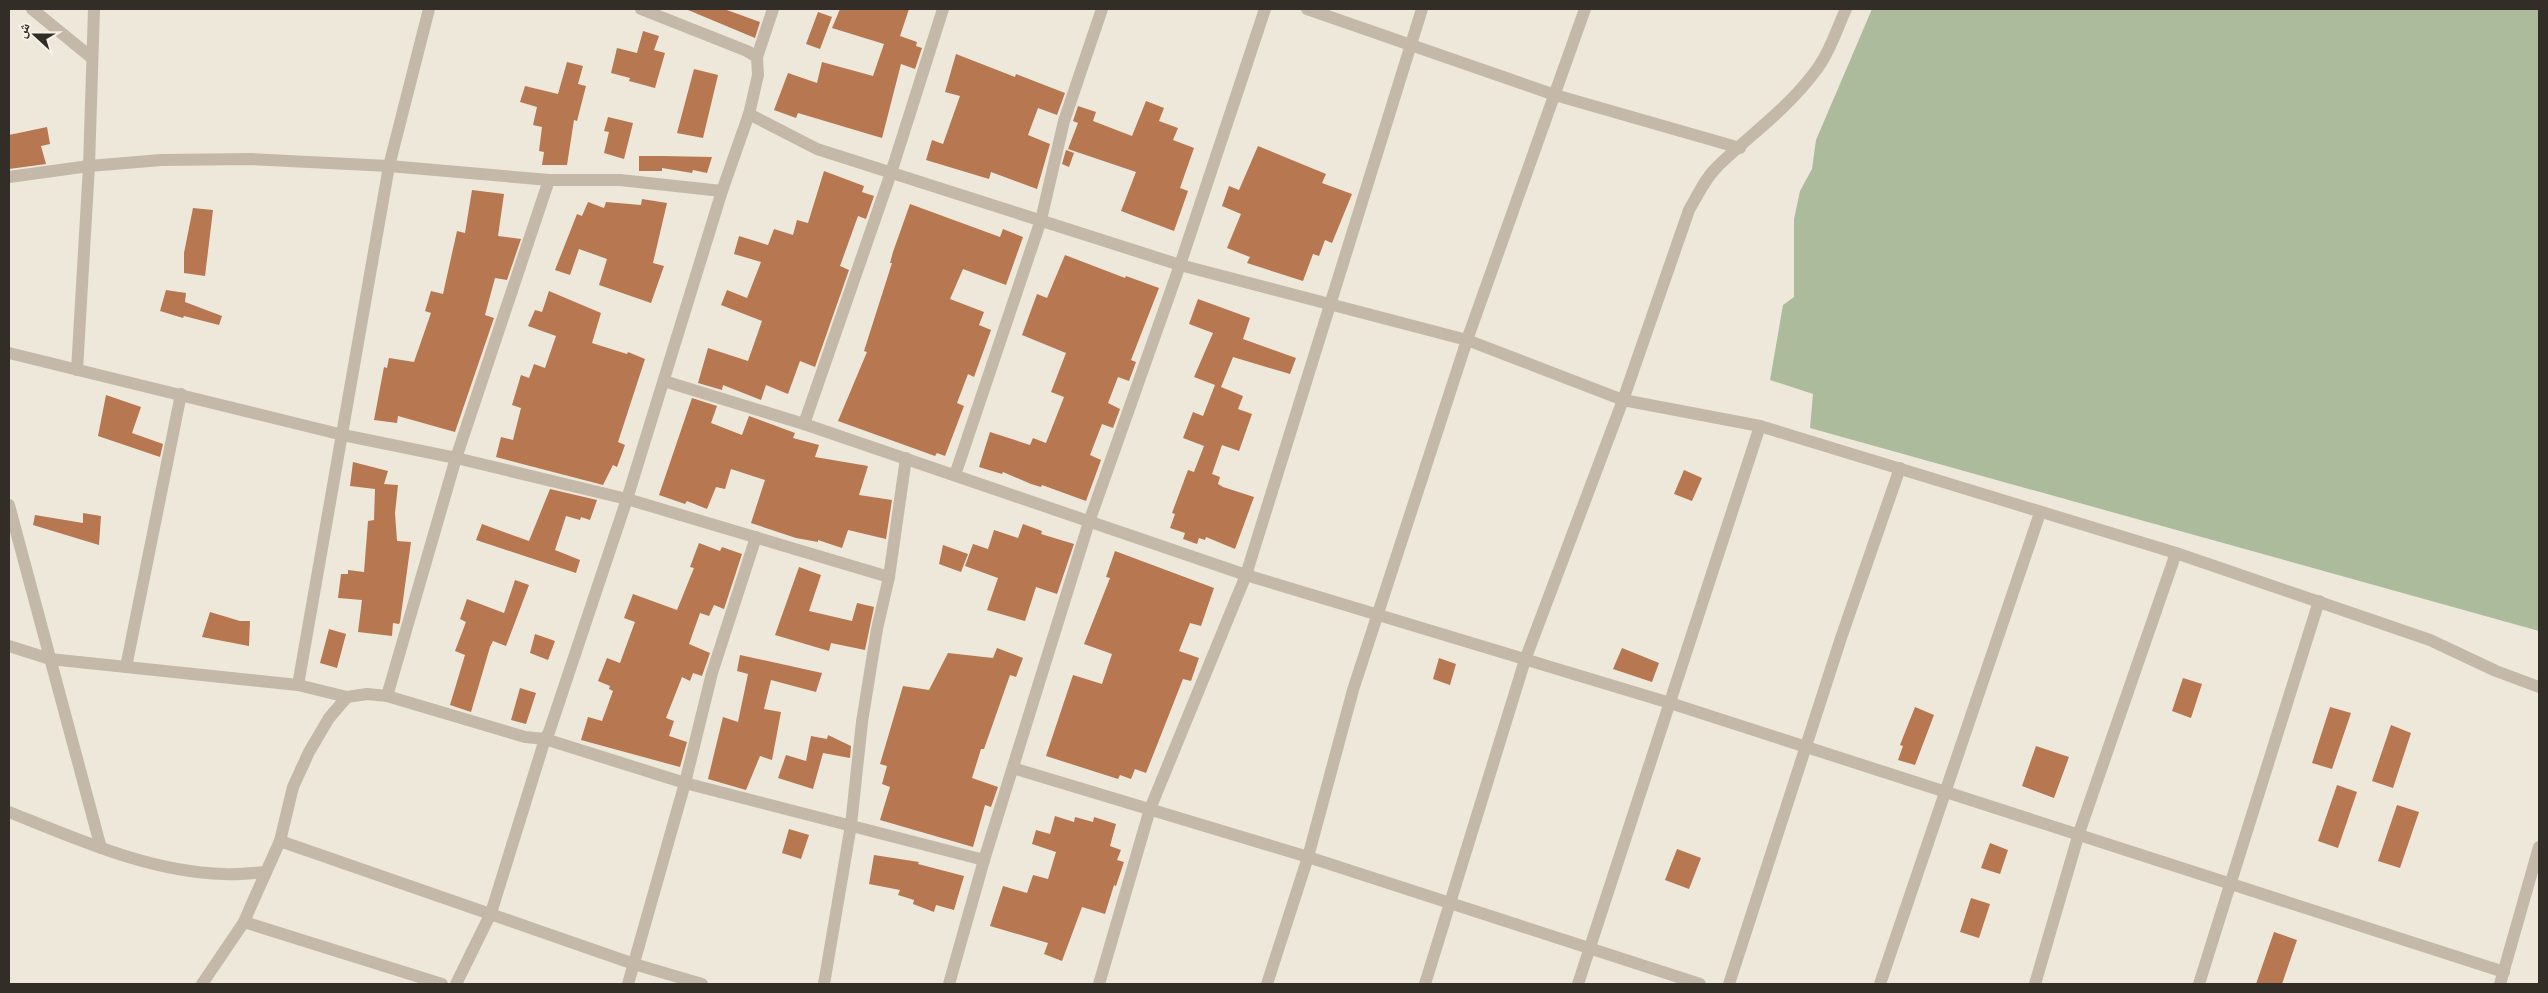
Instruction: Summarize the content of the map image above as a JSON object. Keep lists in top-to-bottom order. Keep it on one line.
{"north":"left"}
